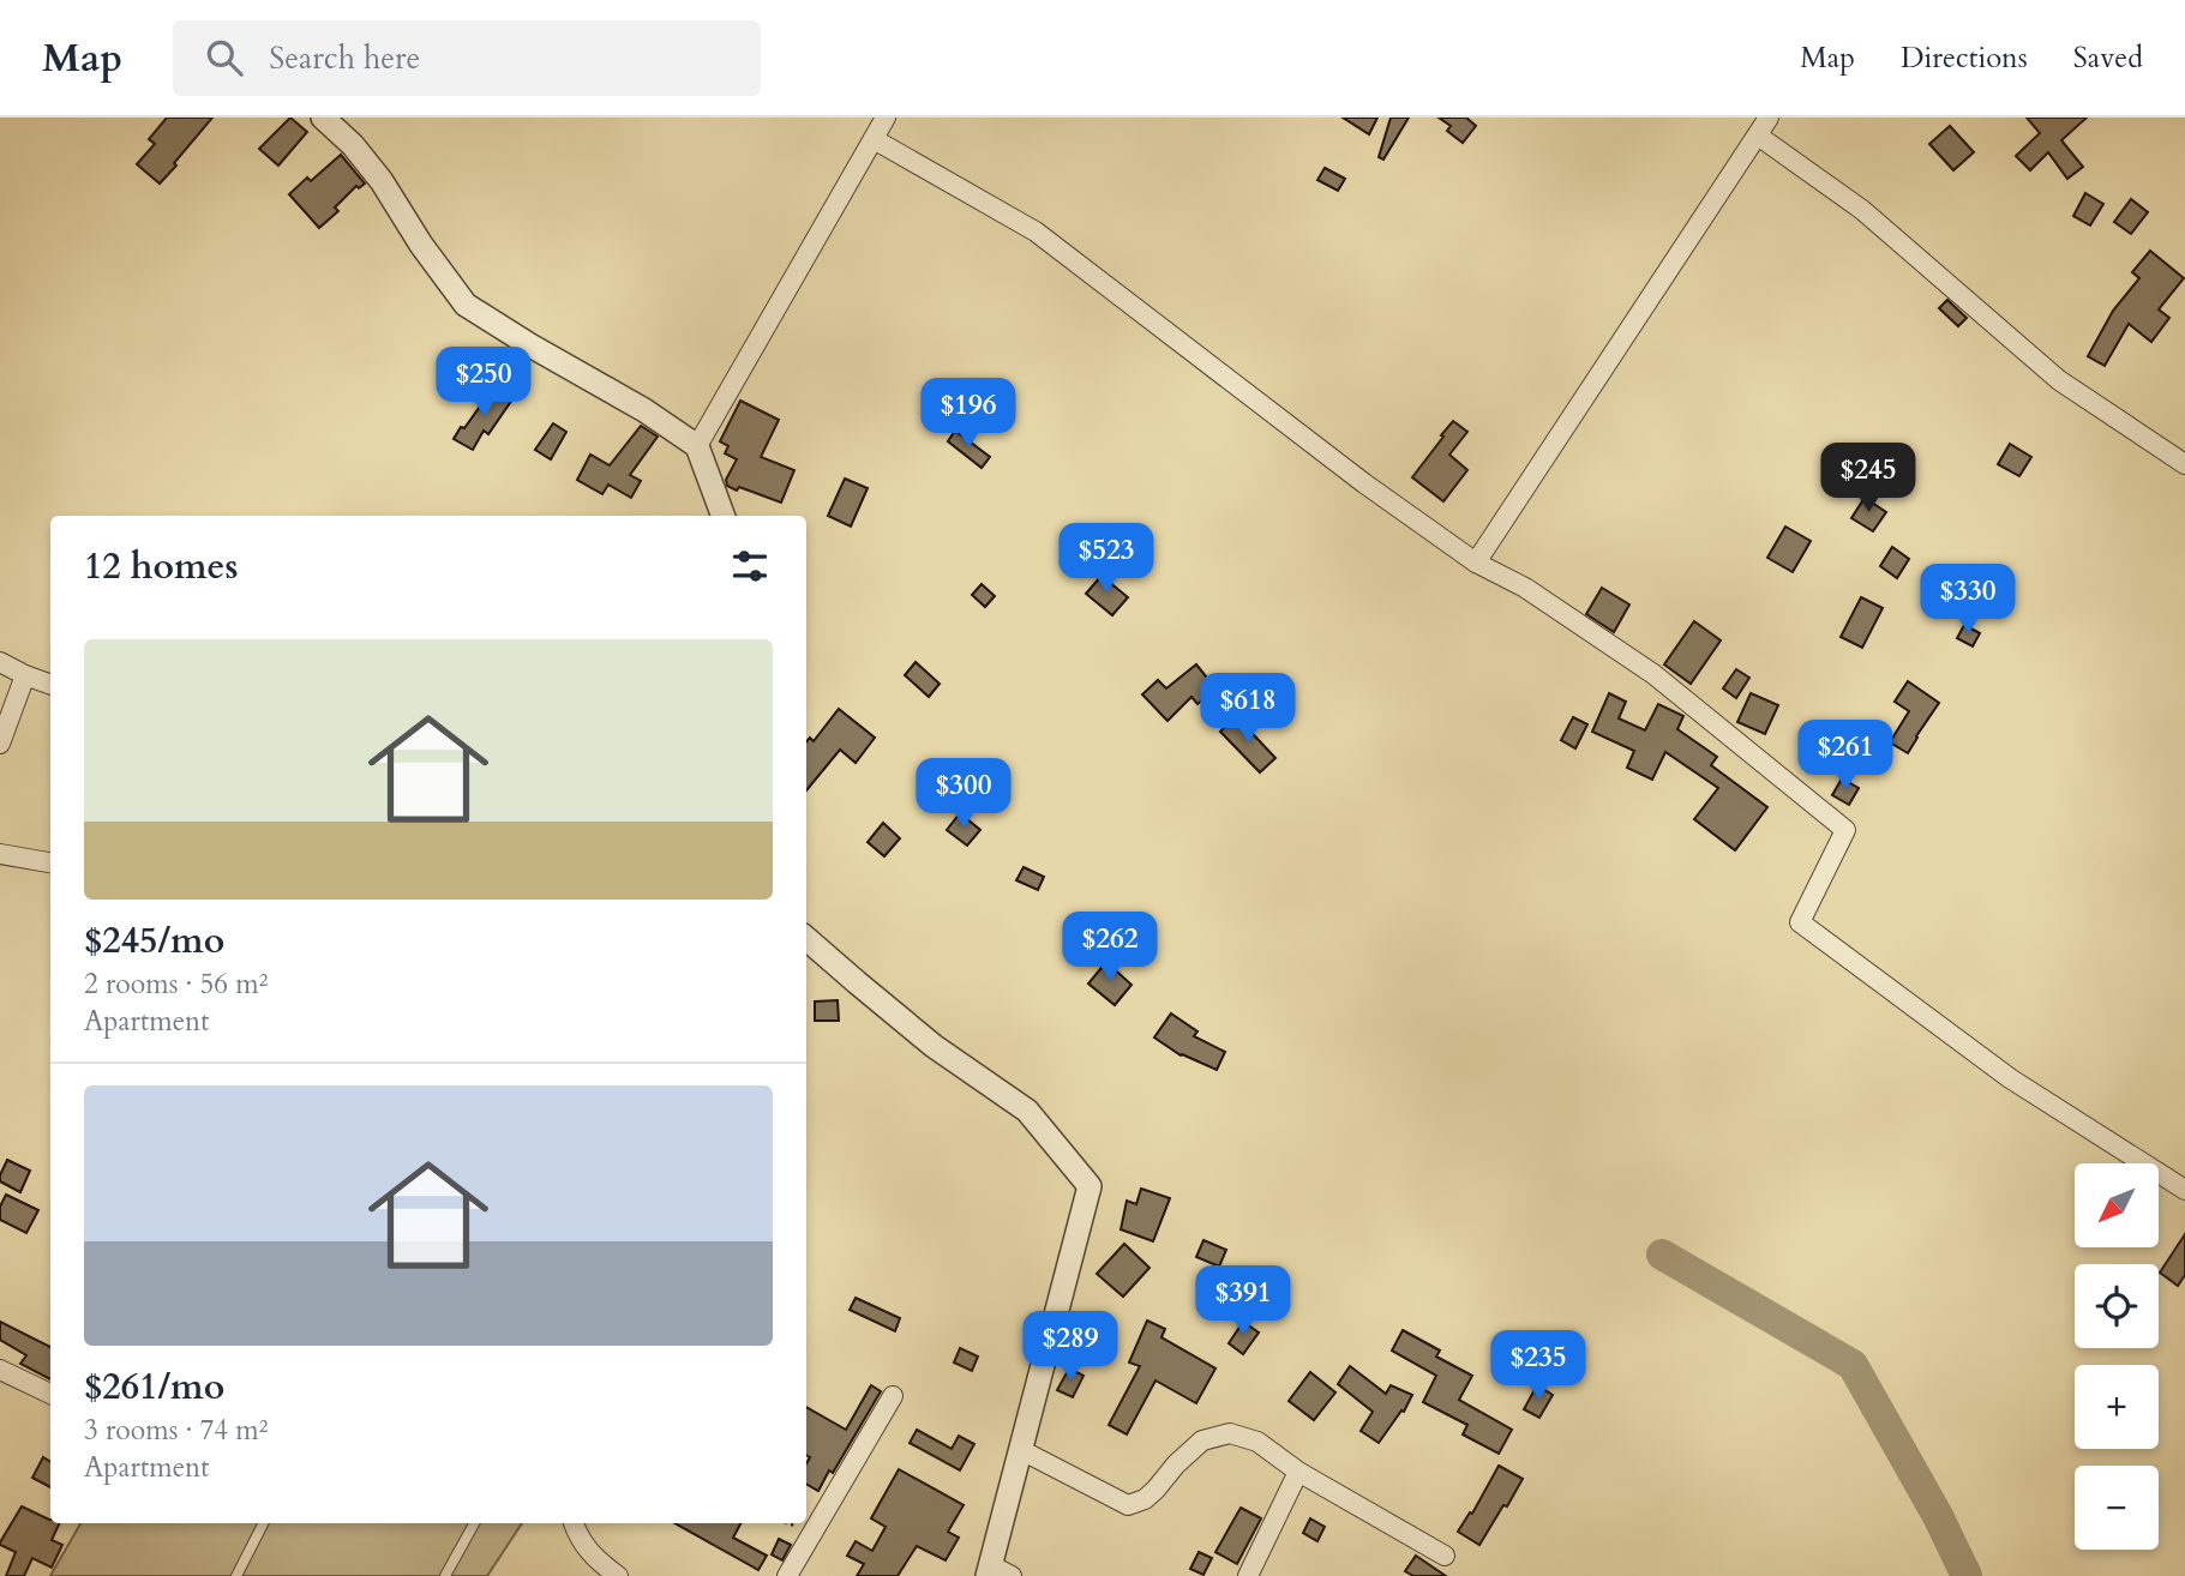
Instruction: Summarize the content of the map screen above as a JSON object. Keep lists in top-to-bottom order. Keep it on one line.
{"north":"bottom left","page":{"header":"Map","search":"Search here","nav":["Map","Directions","Saved"],"price":["$250","$196","$245","$523","$330","$618","$261","$300","$262","$391","$289","$235"],"heading":"12 homes","list":[{"name":"$245/mo","note":"2 rooms · 56 m² · Apartment"},{"name":"$261/mo","note":"3 rooms · 74 m² · Apartment"}],"map_buttons":["+","−"]}}
